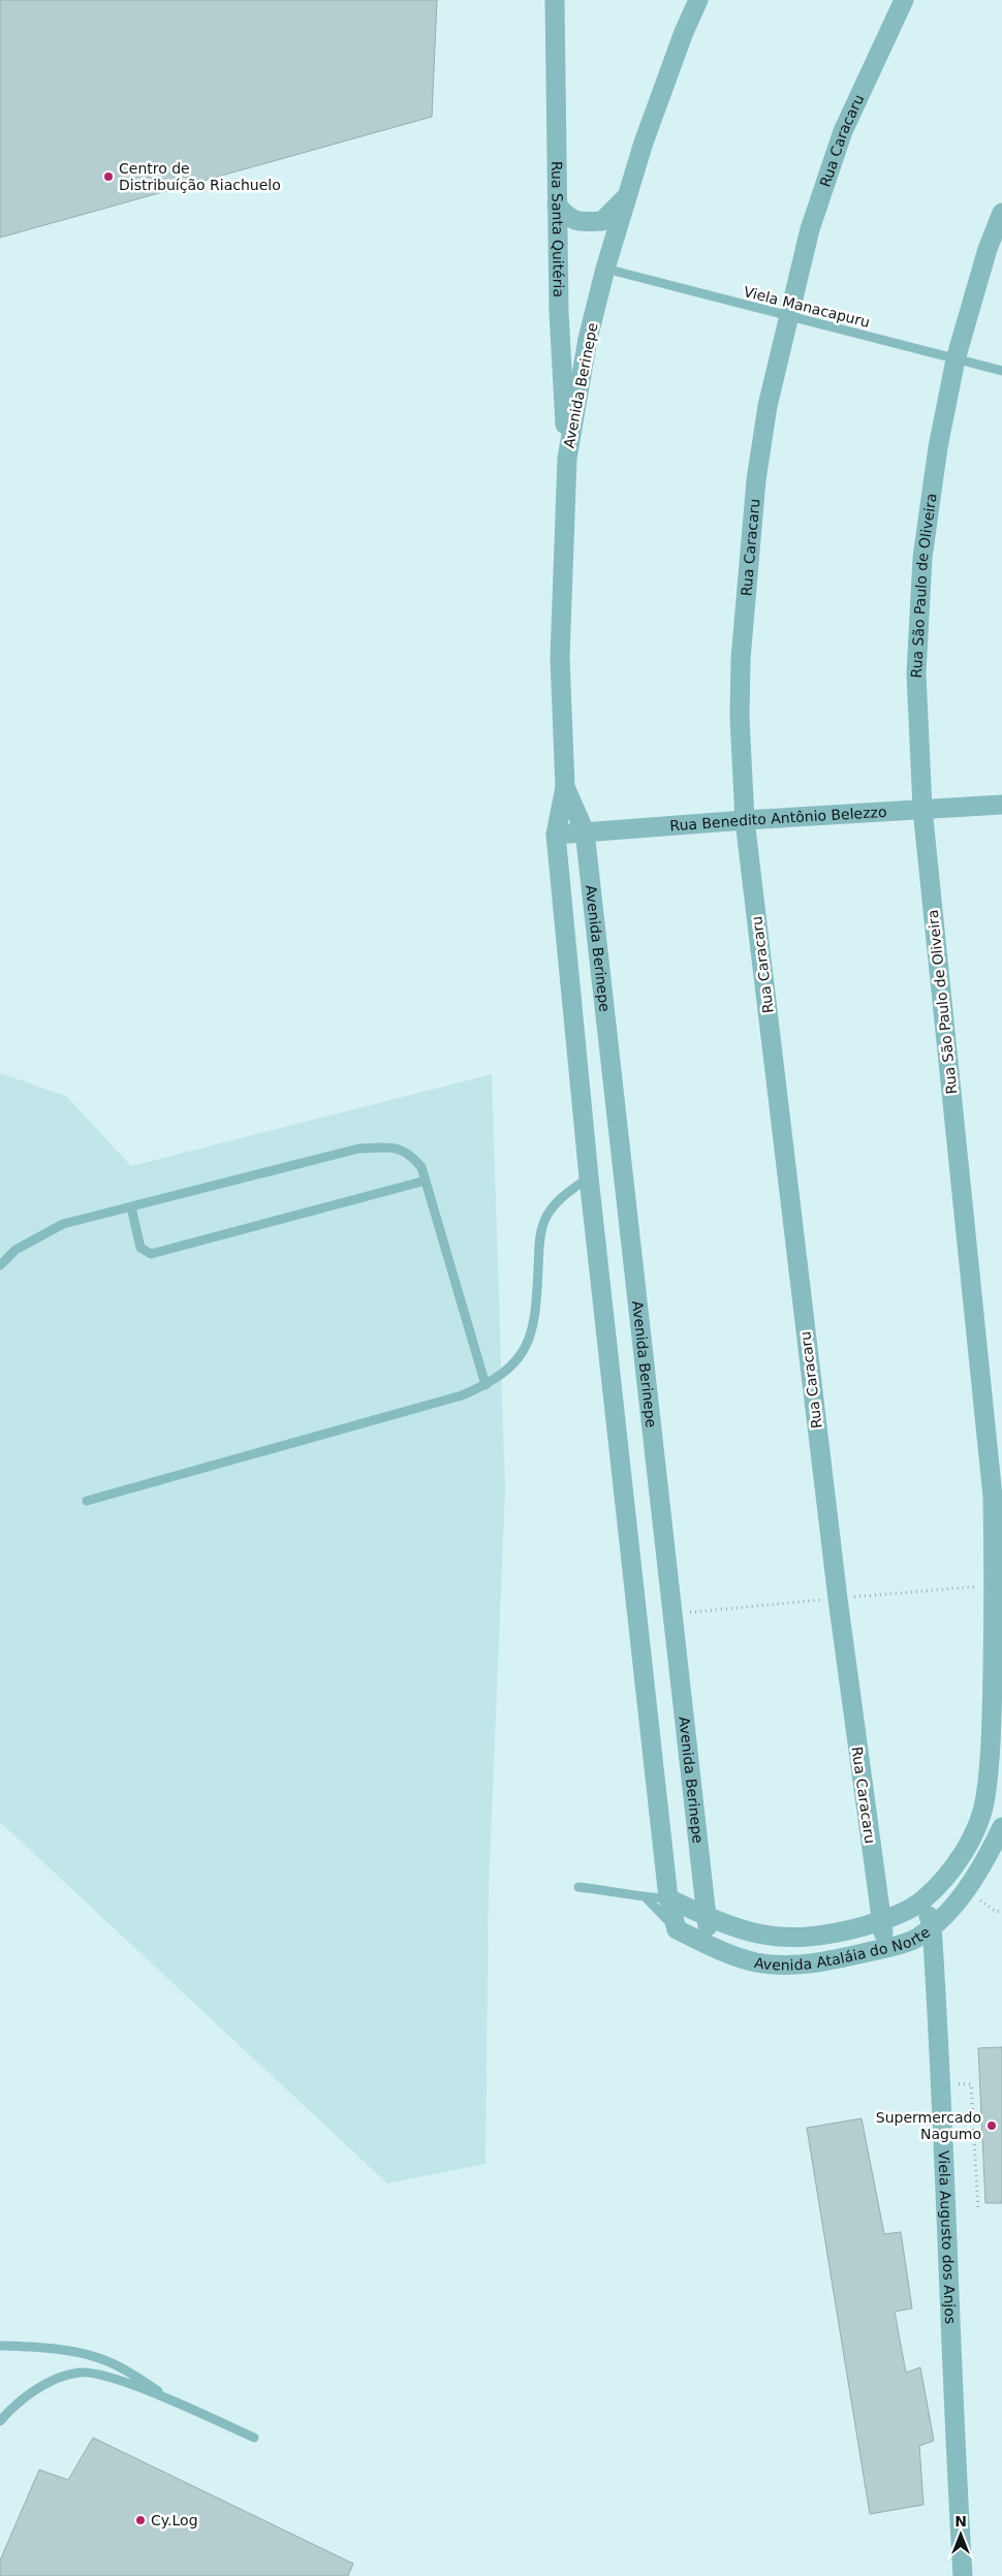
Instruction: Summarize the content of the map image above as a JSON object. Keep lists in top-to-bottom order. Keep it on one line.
{"streets":{"street":["Rua Caracaru","Rua Santa Quitéria","Avenida Berinepe","Rua São Paulo de Oliveira","Rua Benedito Antônio Belezzo","Avenida Ataláia do Norte","Viela Augusto dos Anjos"],"lane":["Viela Manacapuru"]},"crossings":[["Rua Caracaru","Viela Manacapuru"],["Rua Caracaru","Rua Benedito Antônio Belezzo"],["Rua Caracaru","Avenida Ataláia do Norte"],["Rua Santa Quitéria","Avenida Berinepe"],["Viela Manacapuru","Avenida Berinepe"],["Viela Manacapuru","Rua São Paulo de Oliveira"],["Avenida Berinepe","Rua Benedito Antônio Belezzo"],["Avenida Berinepe","Avenida Ataláia do Norte"],["Rua São Paulo de Oliveira","Rua Benedito Antônio Belezzo"],["Rua São Paulo de Oliveira","Avenida Ataláia do Norte"],["Avenida Ataláia do Norte","Viela Augusto dos Anjos"]],"places":["Centro de Distribuíção Riachuelo","Supermercado Nagumo","Cy.Log"],"north":"top"}
